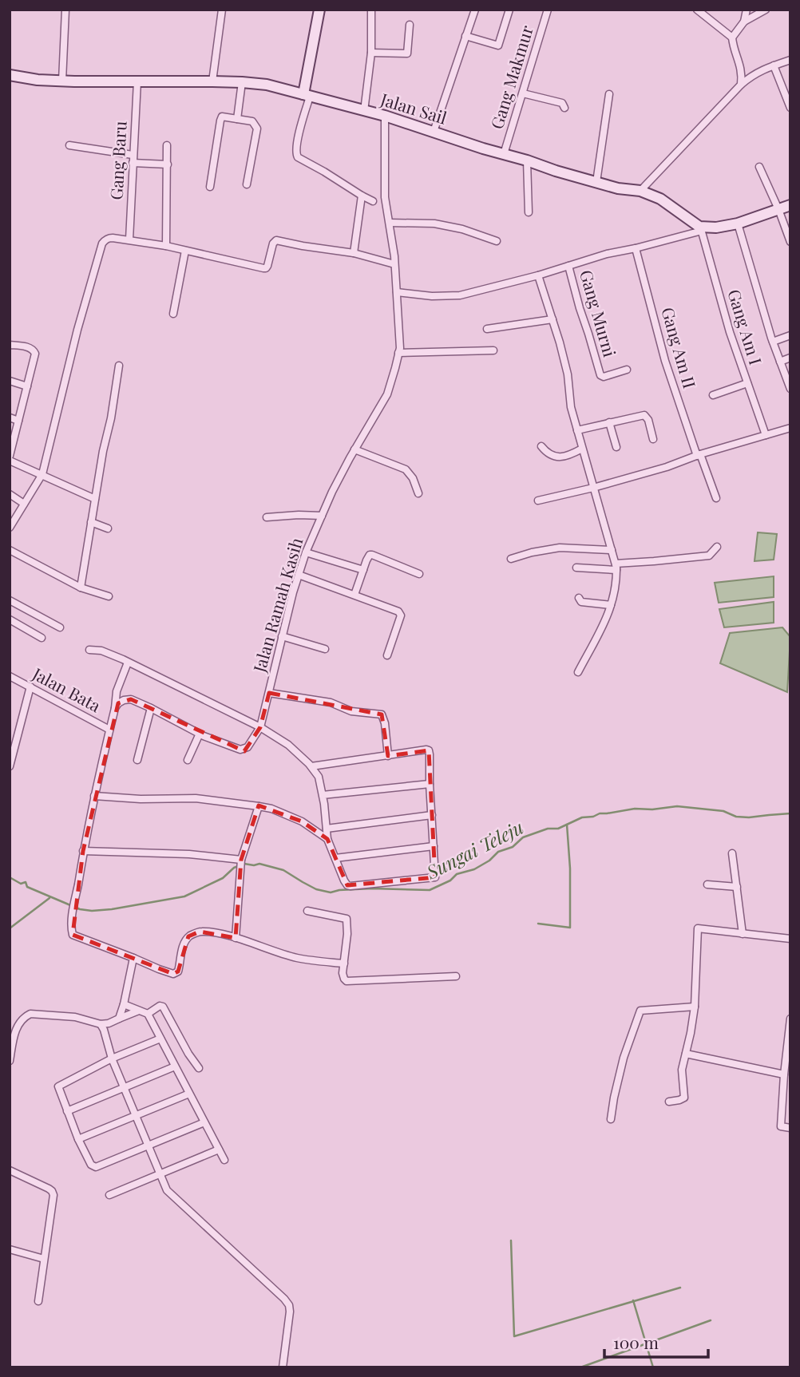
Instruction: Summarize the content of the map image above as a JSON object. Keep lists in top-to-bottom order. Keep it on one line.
{"streets":{"street":["Gang Makmur","Jalan Sail","Gang Baru","Gang Murni","Gang Am I","Gang Am II","Jalan Ramah Kasih","Jalan Bata"]},"crossings":[["Gang Makmur","Jalan Sail"],["Jalan Sail","Gang Baru"],["Jalan Sail","Gang Am I"],["Jalan Sail","Jalan Ramah Kasih"]],"water":["Sungai Teleju"],"scale_bar":"100 m"}
